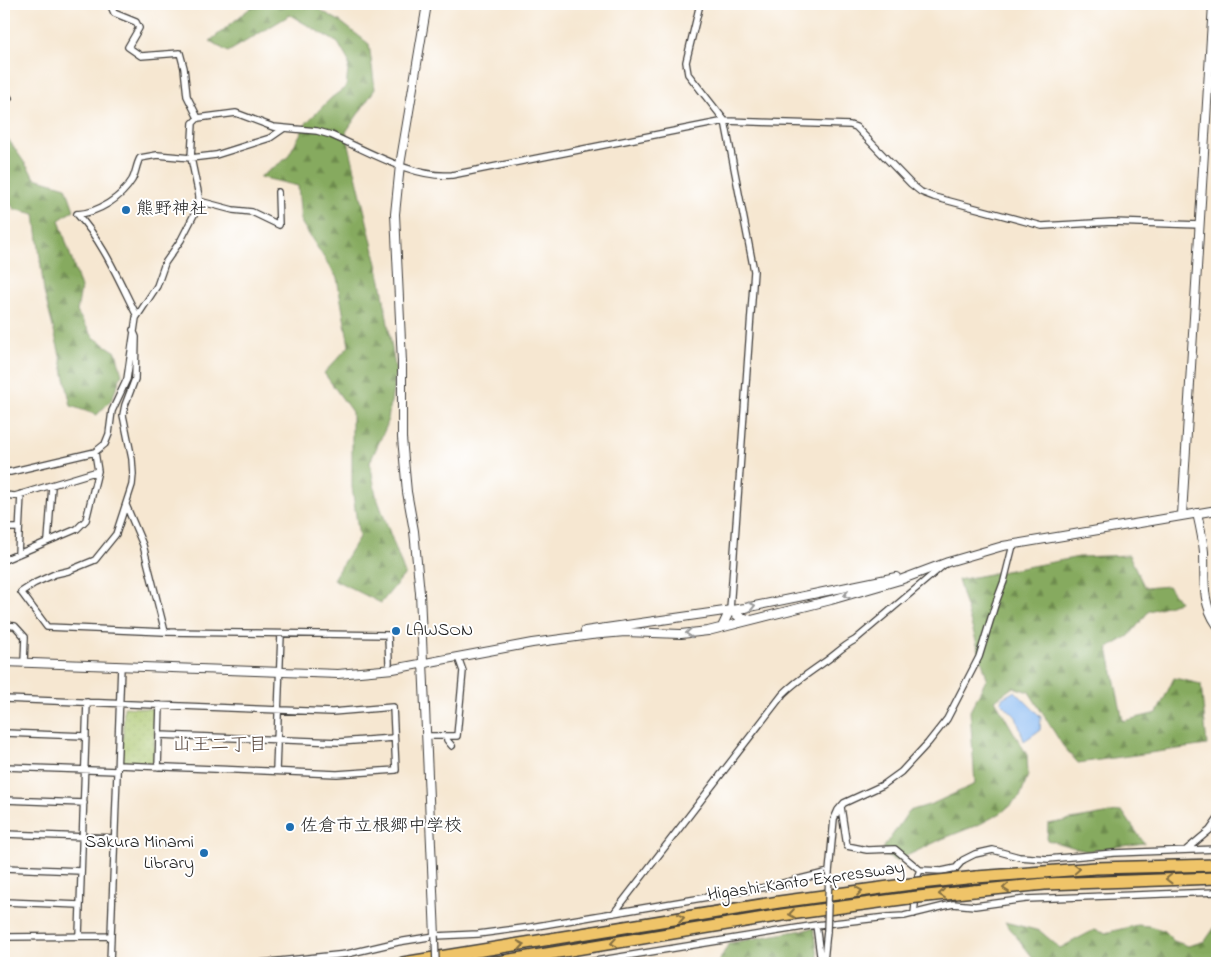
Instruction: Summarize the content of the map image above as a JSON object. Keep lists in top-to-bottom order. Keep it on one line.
{"streets":{"highway":["Higashi-Kanto Expressway"]},"districts":["山王二丁目"],"places":["熊野神社","LAWSON","佐倉市立根郷中学校","Sakura Minami Library"]}
